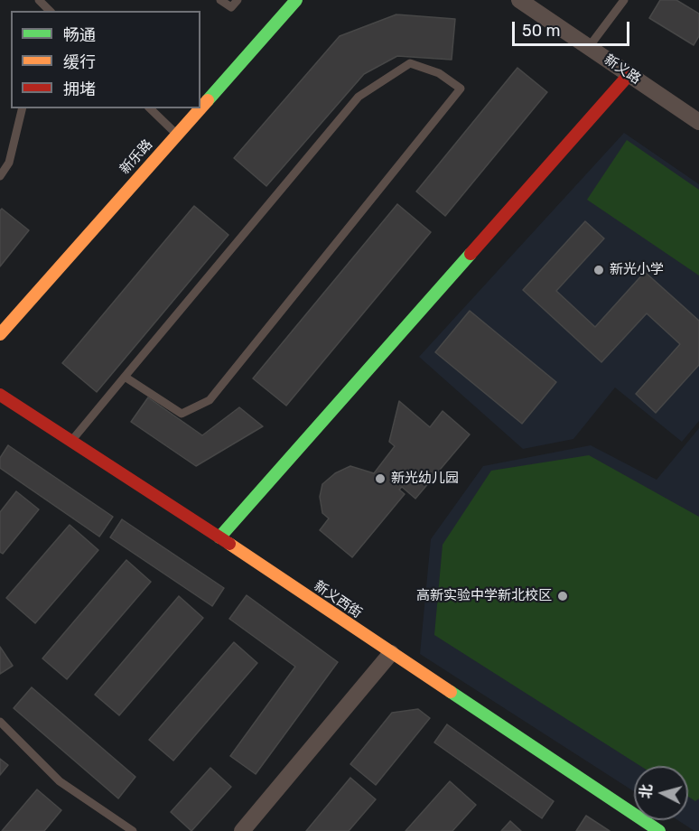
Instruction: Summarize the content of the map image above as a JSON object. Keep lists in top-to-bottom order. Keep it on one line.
{"streets":{"street":["新义路","新乐路","新义西街"]},"places":["新光小学","新光幼儿园","高新实验中学新北校区"],"legend":["畅通","缓行","拥堵"],"scale_bar":"50 m","north":"left"}
